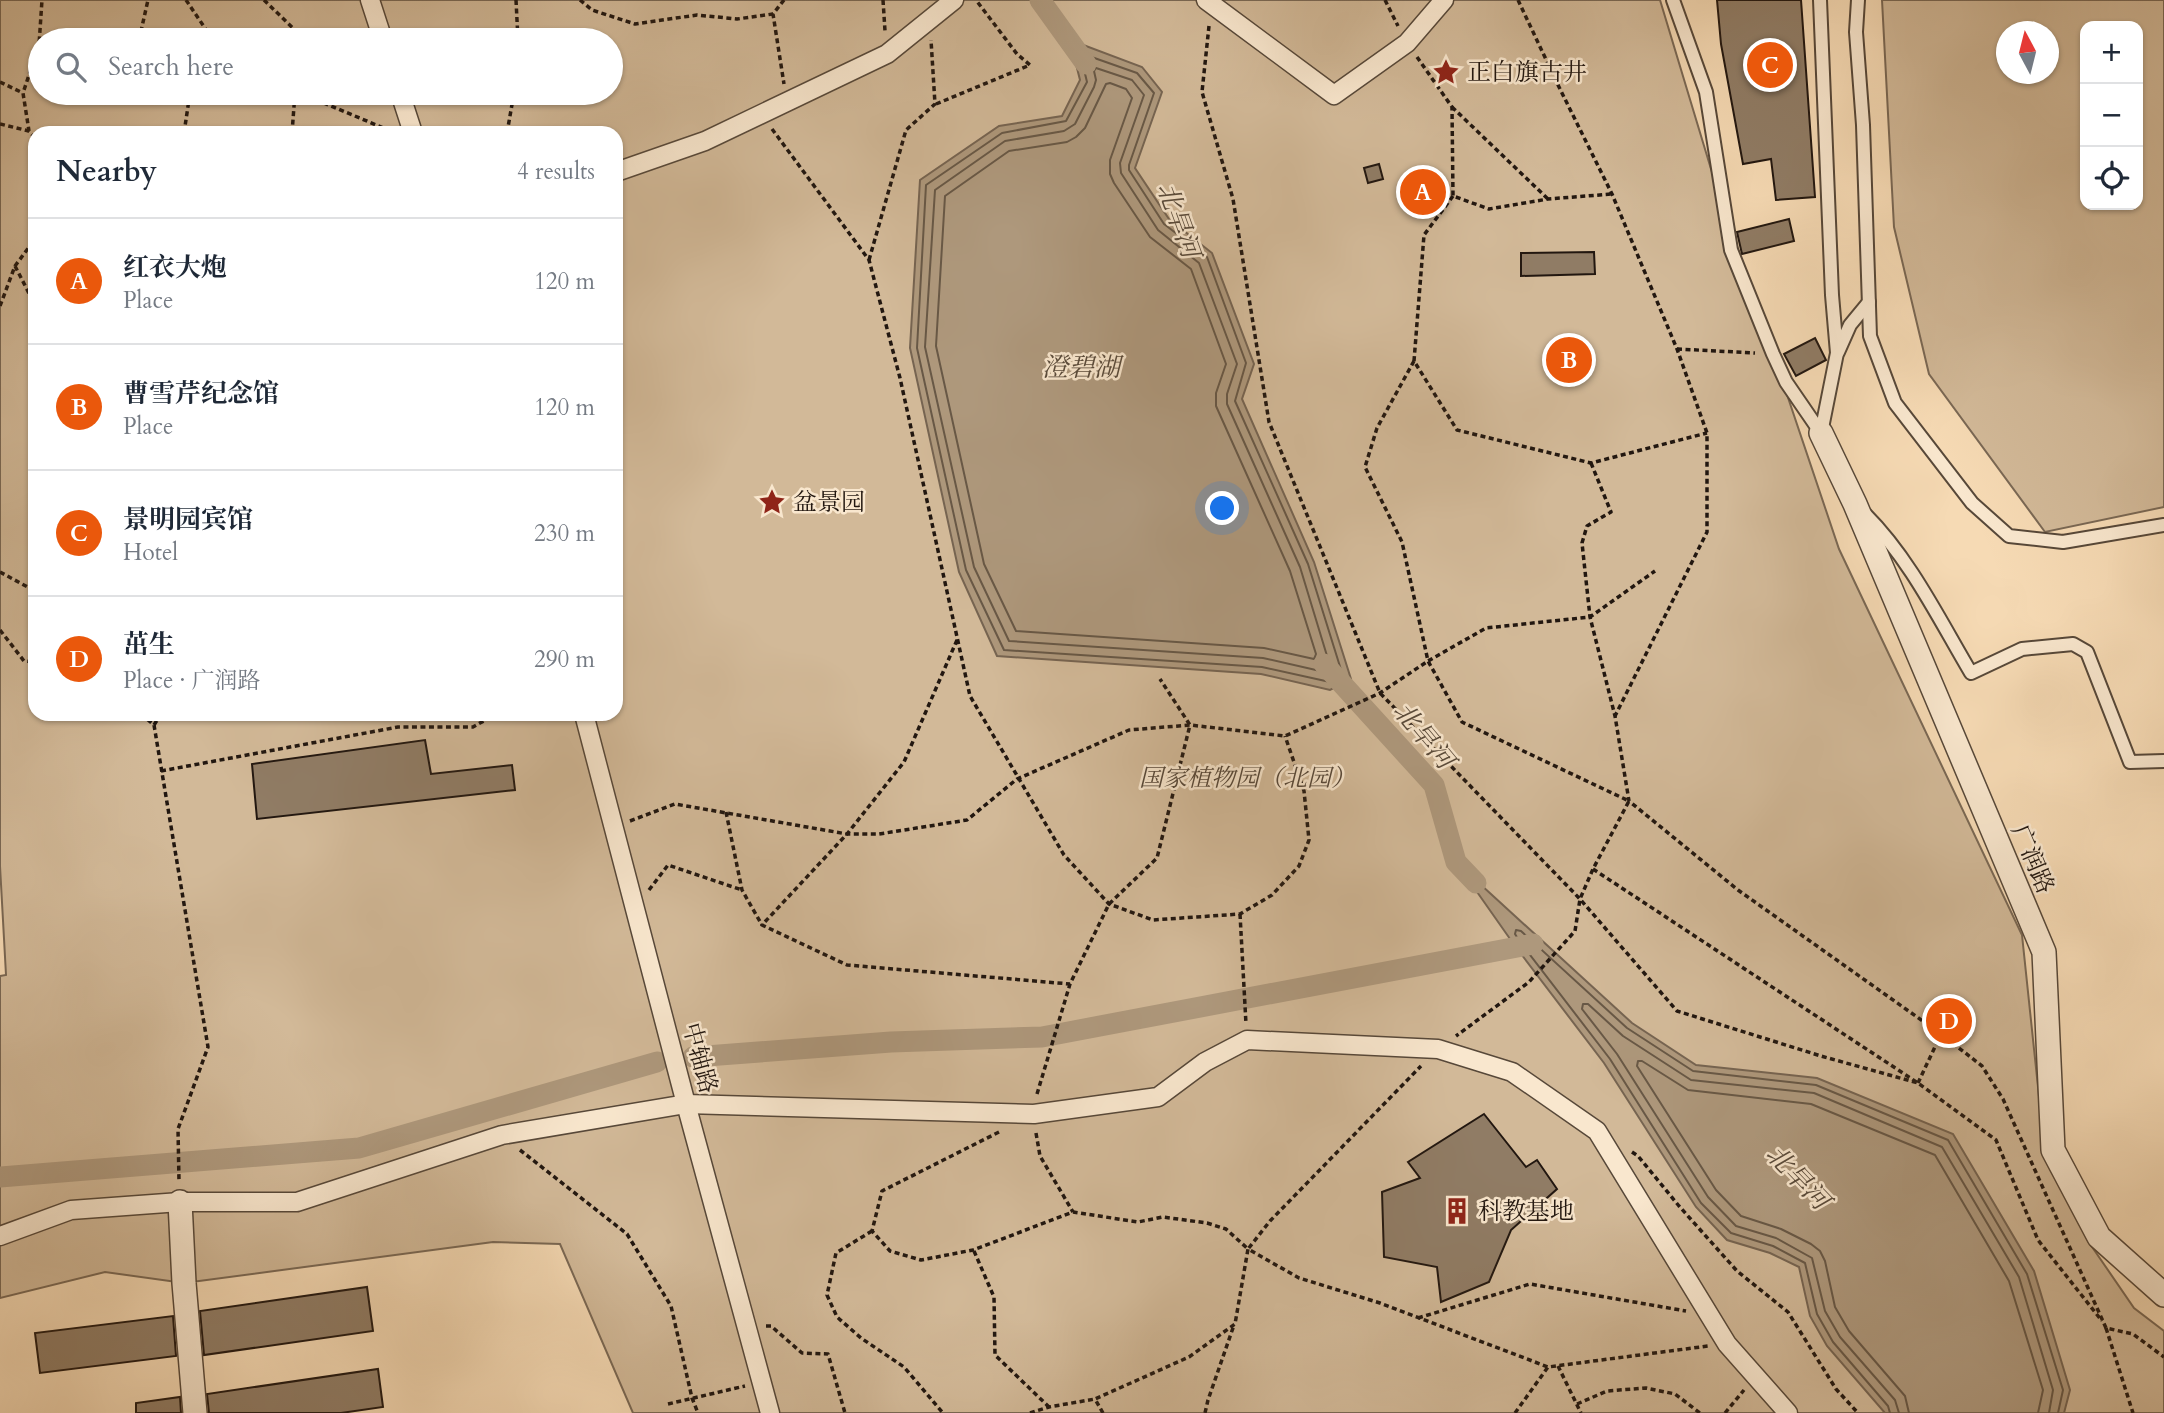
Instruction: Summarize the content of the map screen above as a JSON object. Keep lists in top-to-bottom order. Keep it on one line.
{"streets":{"street":["广润路","中轴路"]},"water":["北旱河","澄碧湖"],"parks":["国家植物园（北园）"],"places":{"place":["正白旗古井","盆景园"],"building":["科教基地"]},"north":"top","page":{"map_buttons":["+","−"],"search":"Search here","pins":["C","A","B","D"],"heading":["Nearby","4 results"],"list":[{"mark":"A","name":"红衣大炮","note":"Place","value":"120 m"},{"mark":"B","name":"曹雪芹纪念馆","note":"Place","value":"120 m"},{"mark":"C","name":"景明园宾馆","note":"Hotel","value":"230 m"},{"mark":"D","name":"茁生","note":"Place · 广润路","value":"290 m"}]}}
